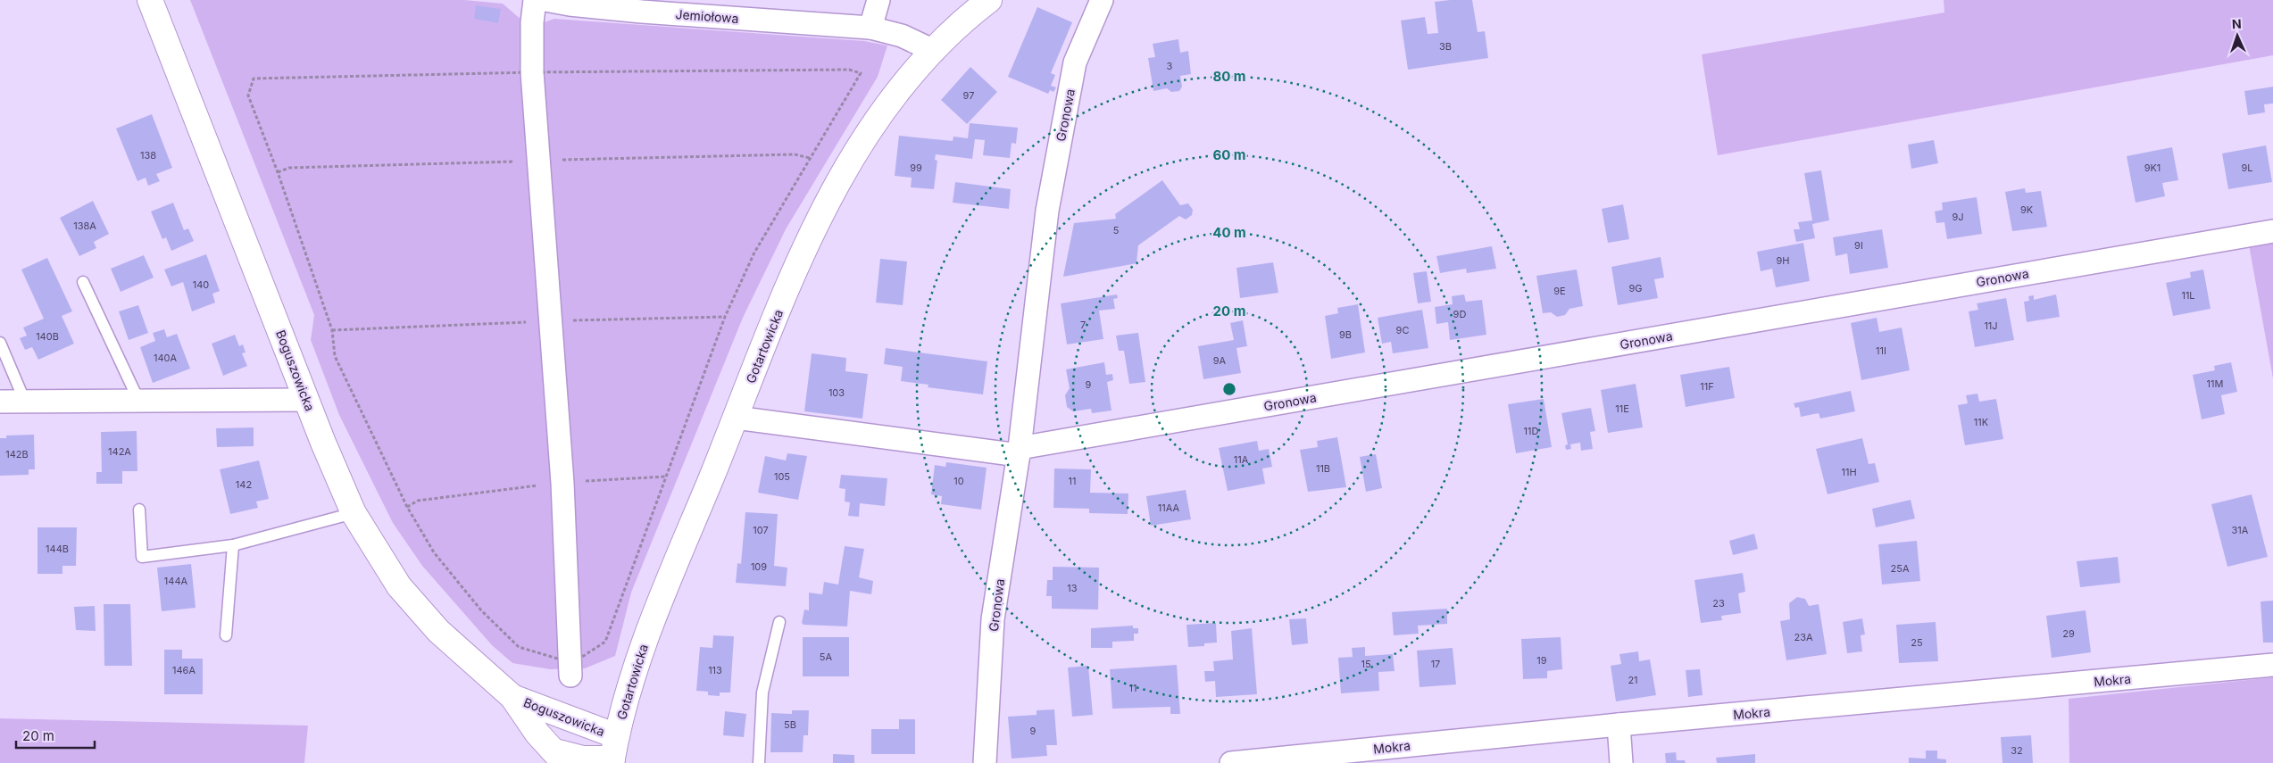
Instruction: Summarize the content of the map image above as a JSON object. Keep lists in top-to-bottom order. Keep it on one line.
{"streets":{"street":["Jemiołowa","Gronowa","Gotartowicka","Boguszowicka","Mokra"]},"crossings":[["Jemiołowa","Gotartowicka"],["Gotartowicka","Boguszowicka"]],"house_numbers":["3B","3","97","138","99","9K1","9L","9K","9J","138A","5","9I","9H","140","9G","9E","11L","9D","7","11J","9C","9B","140B","11I","140A","9A","11M","9","11F","103","11E","11K","11D","142A","142B","11A","11B","11H","105","10","11","142","11AA","107","31A","144B","109","25A","144A","13","23","29","23A","25","5A","19","15","17","146A","113","21","11","5B","9","32"],"scale_bar":"20 m","north":"top","rings":["80 m","60 m","40 m","20 m"]}
